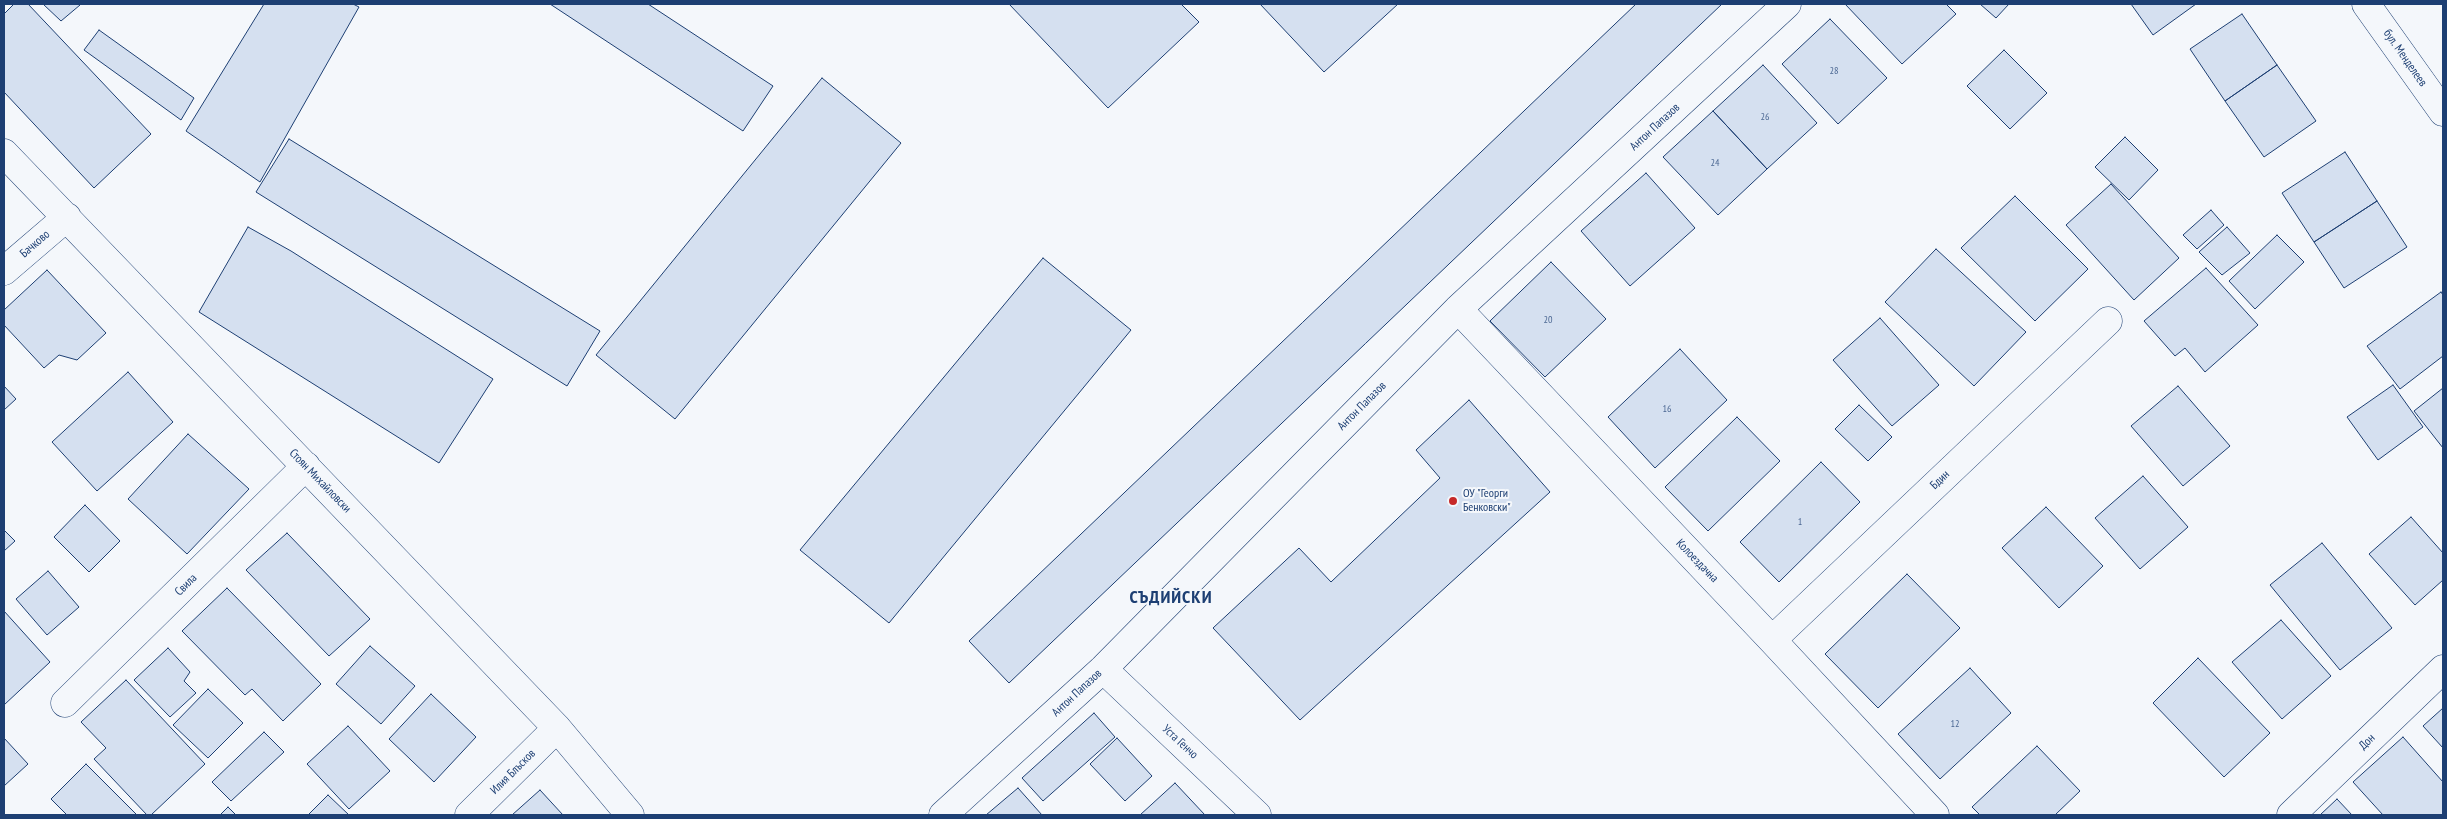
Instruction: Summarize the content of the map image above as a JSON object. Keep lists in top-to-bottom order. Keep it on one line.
{"streets":{"street":["бул. Менделеев","Антон Папазов","Бачково","Бдин","Стоян Михайловски","Колоездачна","Свила","Уста Генчо","Дон","Илия Блъсков"]},"crossings":[["Антон Папазов","Колоездачна"],["Антон Папазов","Уста Генчо"],["Бачково","Стоян Михайловски"],["Бдин","Колоездачна"],["Стоян Михайловски","Свила"],["Стоян Михайловски","Илия Блъсков"]],"districts":["СЪДИЙСКИ"],"places":["ОУ \"Георги Бенковски\""],"house_numbers":["28","26","24","20","16","1","12"]}
